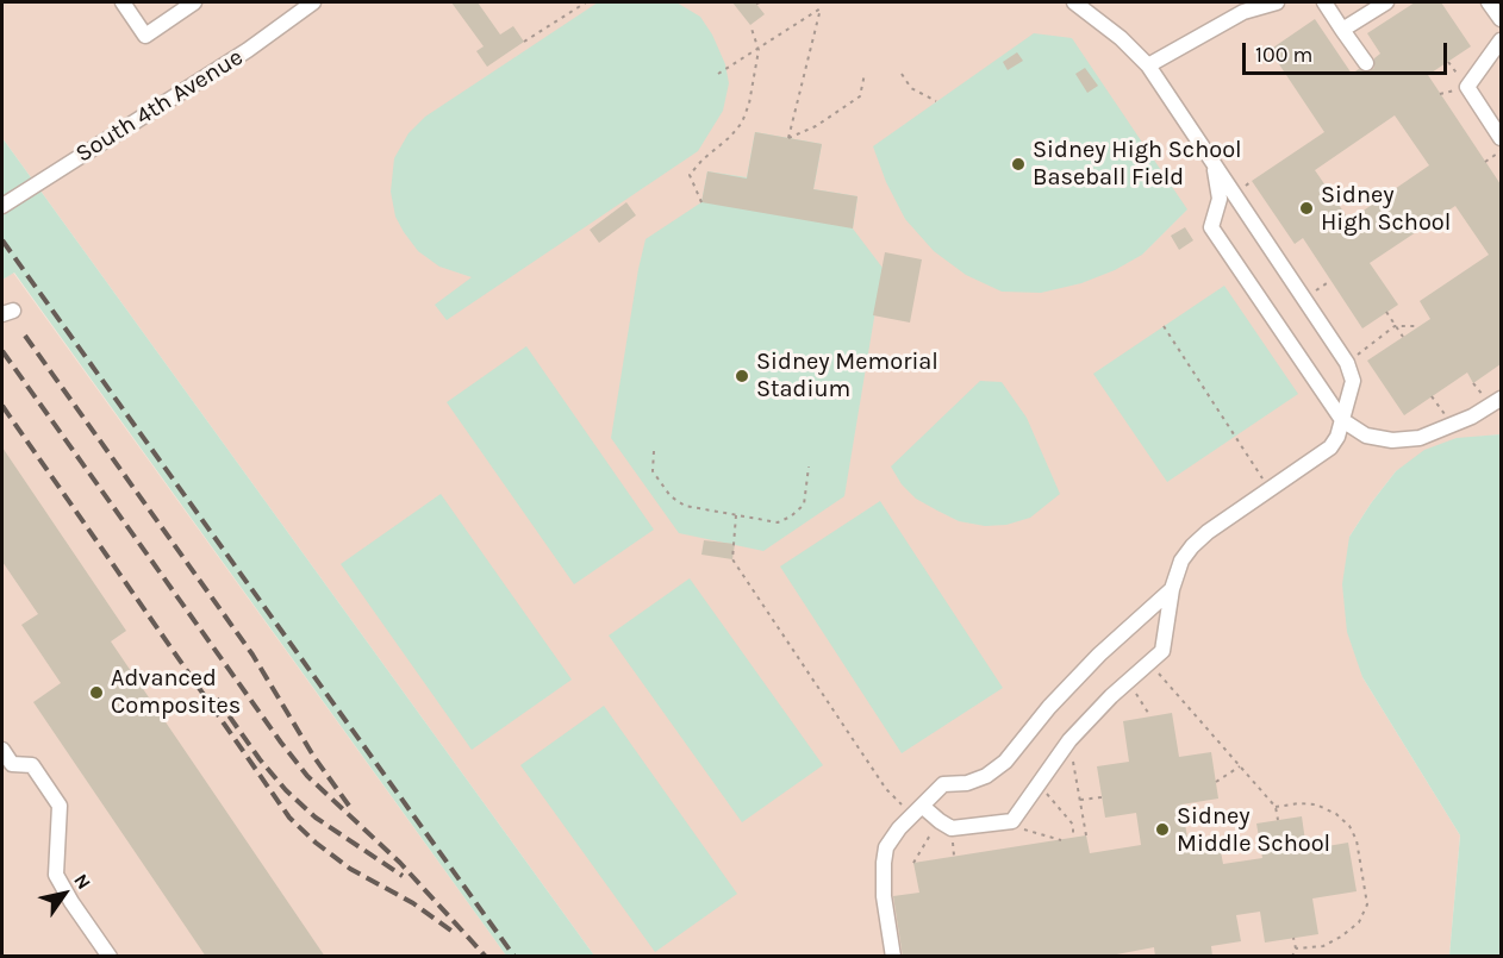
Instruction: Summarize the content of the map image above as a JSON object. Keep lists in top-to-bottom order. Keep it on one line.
{"streets":{"street":["South 4th Avenue"]},"places":["Sidney High School Baseball Field","Sidney High School","Sidney Memorial Stadium","Advanced Composites","Sidney Middle School"],"scale_bar":"100 m","north":"top right"}
